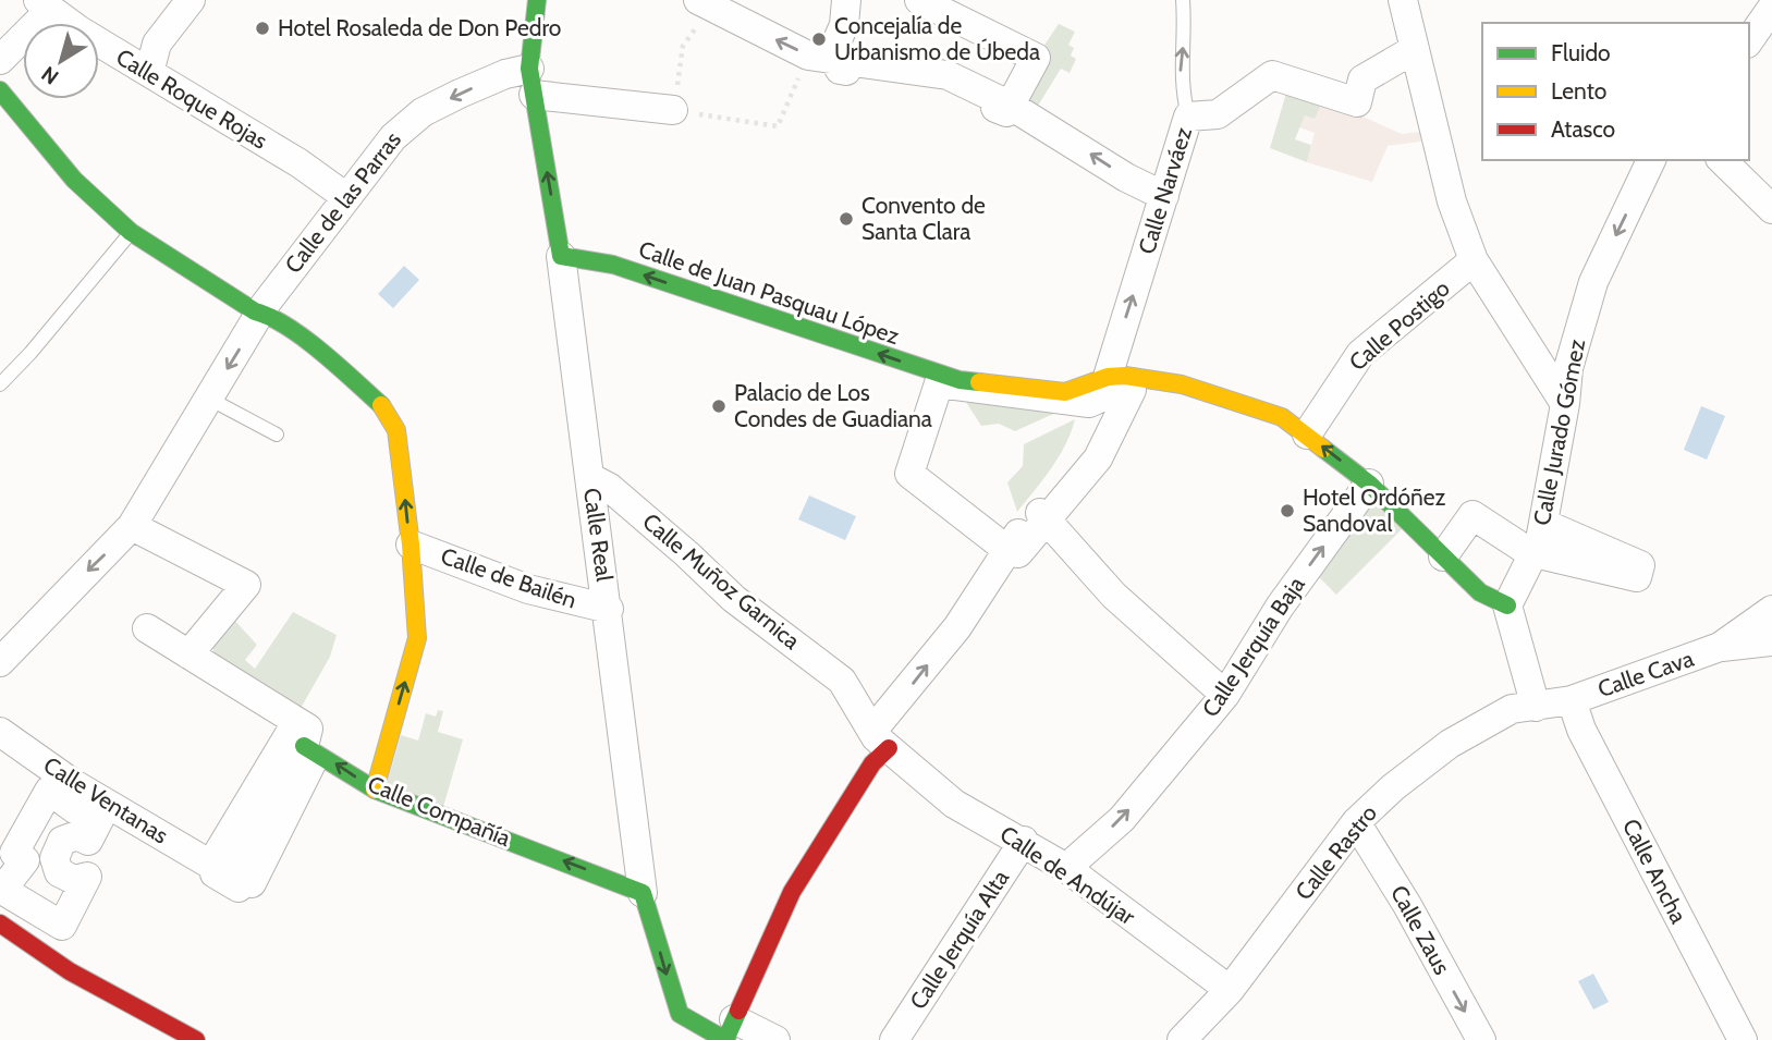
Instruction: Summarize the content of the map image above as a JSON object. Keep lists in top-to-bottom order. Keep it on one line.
{"streets":{"street":["Calle Roque Rojas","Calle Narváez","Calle de las Parras","Calle de Juan Pasquau López","Calle Postigo","Calle Jurado Gómez","Calle Real","Calle de Bailén","Calle Muñoz Garnica","Calle Jerquía Baja","Calle Cava","Calle Ventanas","Calle Compañía","Calle Rastro","Calle Ancha","Calle de Andújar","Calle Zaus","Calle Jerquía Alta"]},"crossings":[["Calle Roque Rojas","Calle de las Parras"],["Calle de las Parras","Calle Real"],["Calle de Juan Pasquau López","Calle Real"],["Calle Real","Calle de Bailén"],["Calle Real","Calle Muñoz Garnica"],["Calle Real","Calle Compañía"],["Calle Muñoz Garnica","Calle de Andújar"],["Calle Jerquía Baja","Calle de Andújar"],["Calle Cava","Calle Rastro"],["Calle Cava","Calle Ancha"],["Calle Ventanas","Calle Compañía"],["Calle Rastro","Calle Ancha"],["Calle Rastro","Calle de Andújar"],["Calle Rastro","Calle Zaus"],["Calle de Andújar","Calle Jerquía Alta"]],"one_way":["Calle Narváez","Calle de las Parras","Calle de Juan Pasquau López","Calle Jurado Gómez","Calle Jerquía Baja","Calle Compañía","Calle Zaus"],"places":["Hotel Rosaleda de Don Pedro","Concejalía de Urbanismo de Úbeda","Convento de Santa Clara","Palacio de Los Condes de Guadiana","Hotel Ordóñez Sandoval"],"legend":["Fluido","Lento","Atasco"],"north":"bottom left"}
